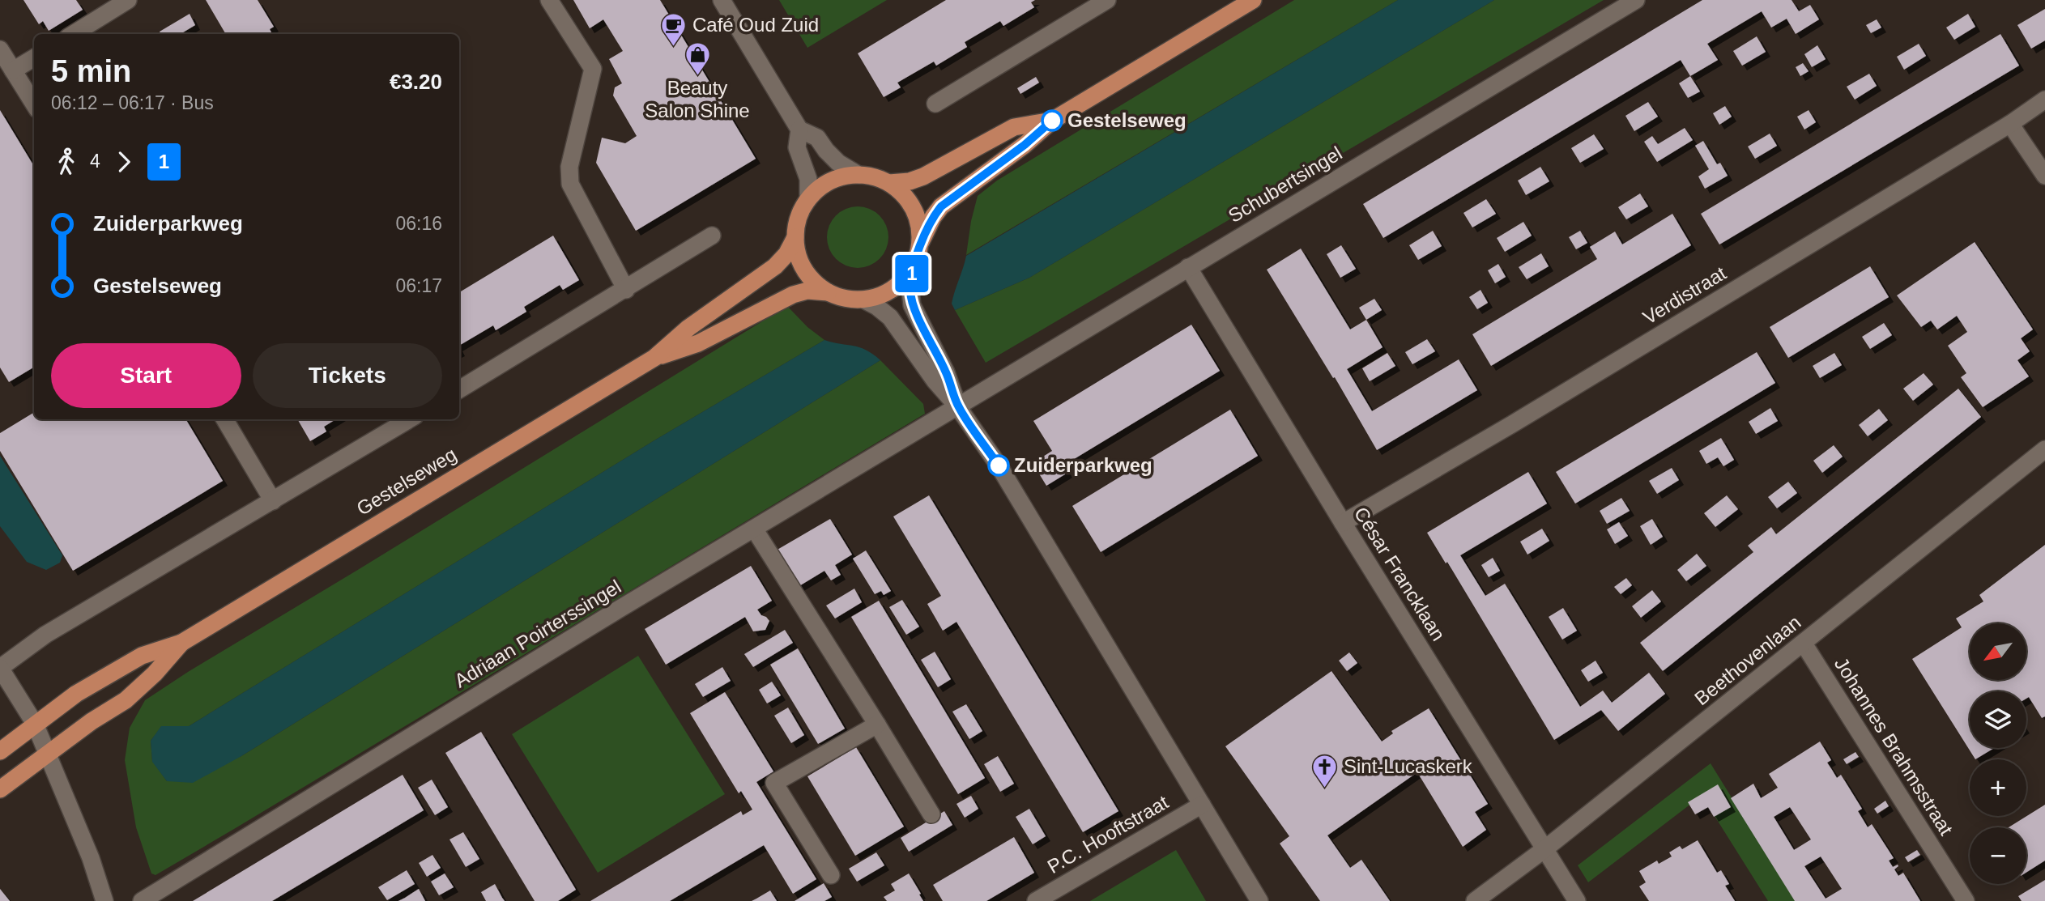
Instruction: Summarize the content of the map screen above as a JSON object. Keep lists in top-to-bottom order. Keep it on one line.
{"streets":{"main road":["Gestelseweg"],"street":["Schubertsingel","Verdistraat","César Francklaan","Adriaan Poirterssingel","Beethovenlaan","Johannes Brahmsstraat","P.C. Hooftstraat"]},"crossings":[["Schubertsingel","César Francklaan"],["Schubertsingel","Adriaan Poirterssingel"],["Verdistraat","César Francklaan"],["César Francklaan","Beethovenlaan"],["Beethovenlaan","Johannes Brahmsstraat"]],"places":{"cafe":["Café Oud Zuid"],"shop":["Beauty Salon Shine"],"other":["Gestelseweg","Zuiderparkweg"],"church":["Sint-Lucaskerk"]},"lines":["bus line 1"],"north":"bottom left","page":{"on_map":"1","heading":["5 min","06:12 – 06:17 · Bus","€3.20"],"legs":["4","1"],"list":[{"name":"Zuiderparkweg","value":"06:16"},{"name":"Gestelseweg","value":"06:17"}],"buttons":["Start","Tickets"],"map_buttons":["+","−"]}}
